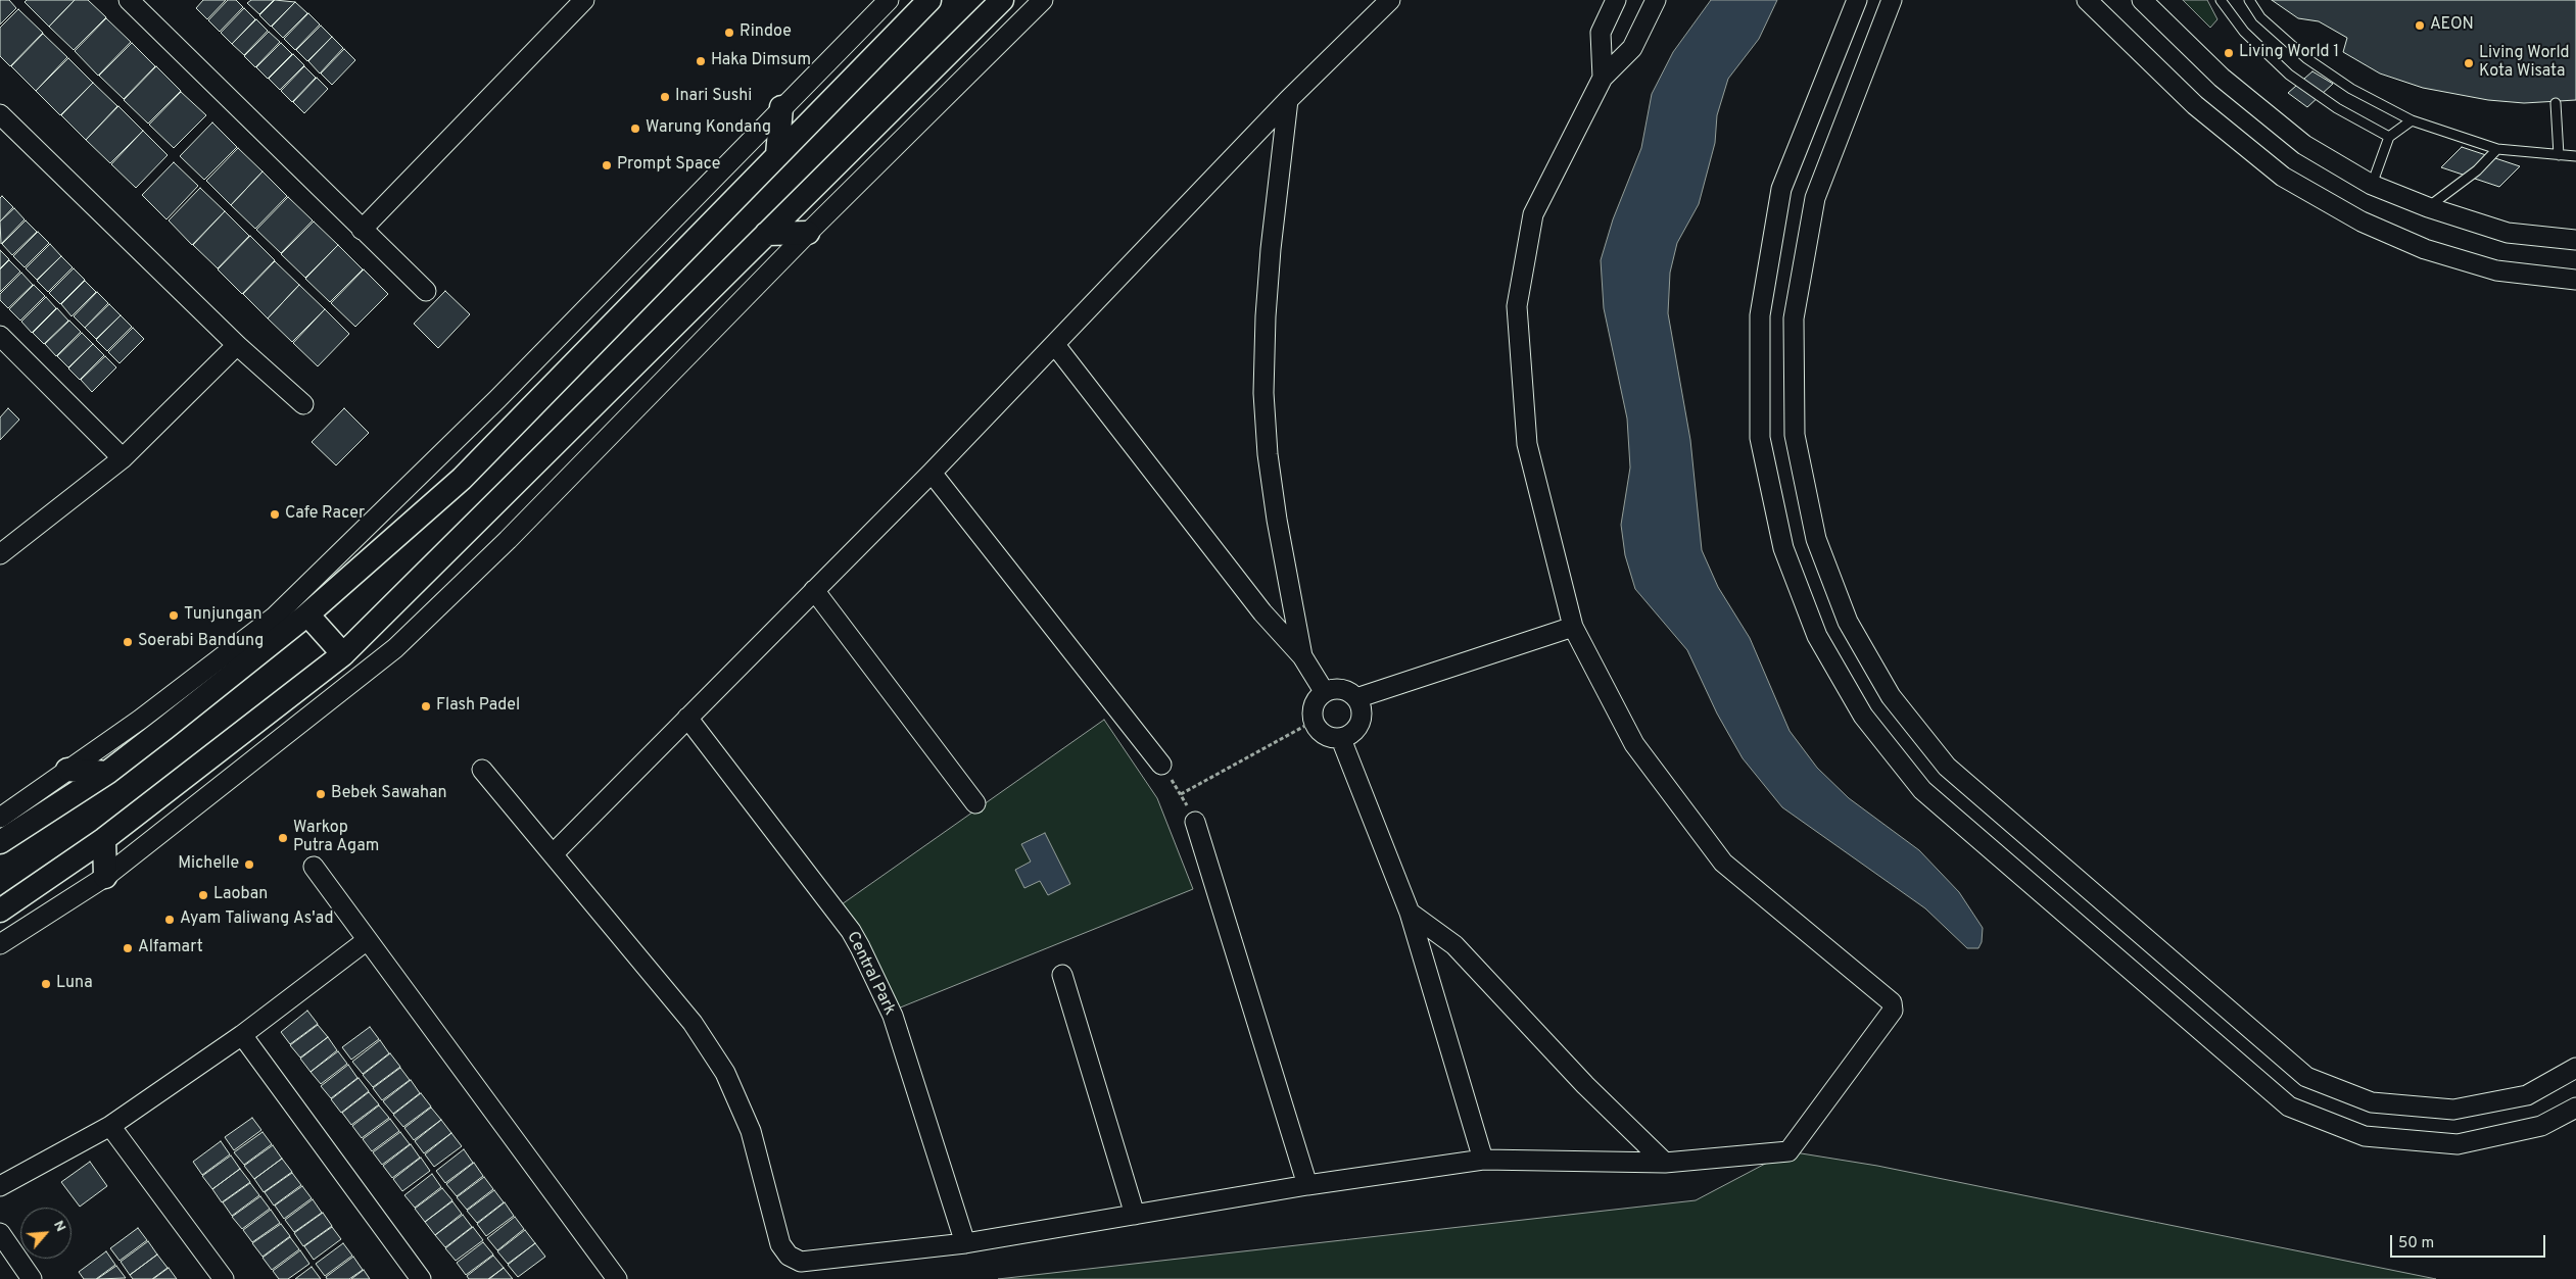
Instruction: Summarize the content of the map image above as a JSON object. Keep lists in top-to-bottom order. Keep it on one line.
{"streets":{"street":["Central Park"]},"places":["AEON","Rindoe","Living World 1","Haka Dimsum","Living World Kota Wisata","Inari Sushi","Warung Kondang","Prompt Space","Cafe Racer","Tunjungan","Soerabi Bandung","Flash Padel","Bebek Sawahan","Warkop Putra Agam","Michelle","Laoban","Ayam Taliwang As'ad","Alfamart","Luna"],"scale_bar":"50 m","north":"top right"}
